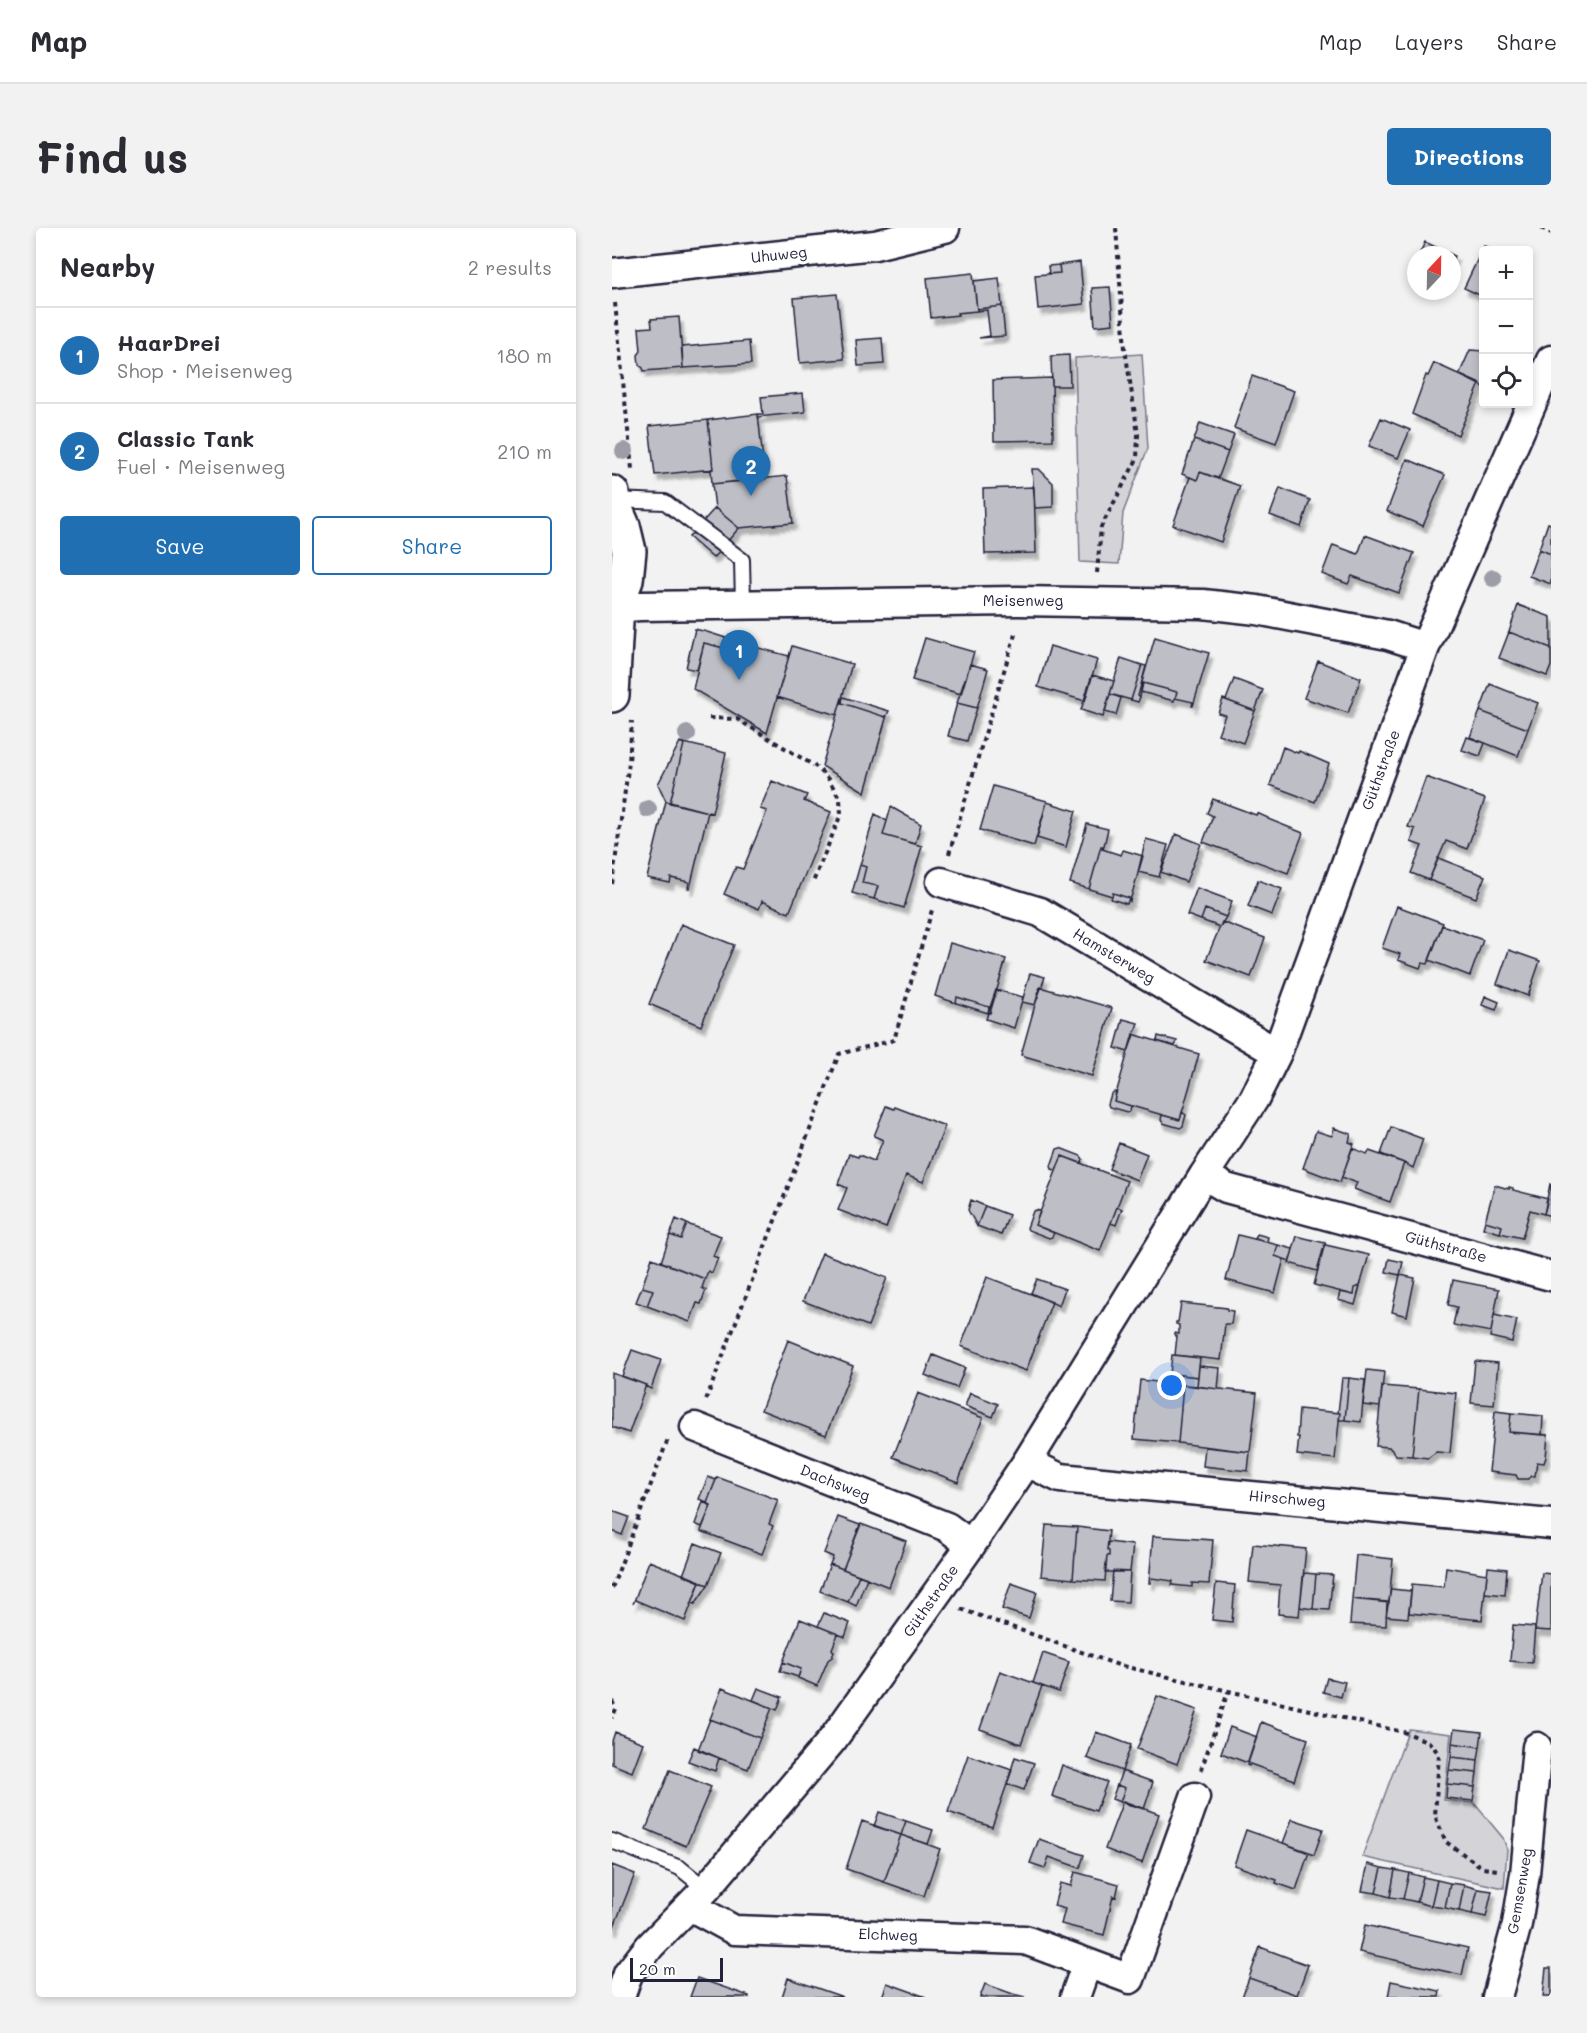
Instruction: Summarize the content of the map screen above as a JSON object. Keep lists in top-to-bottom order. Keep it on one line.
{"streets":{"street":["Uhuweg","Meisenweg","Güthstraße","Hamsterweg","Dachsweg","Hirschweg","Gemsenweg","Elchweg"]},"crossings":[["Meisenweg","Güthstraße"],["Güthstraße","Hamsterweg"],["Güthstraße","Dachsweg"],["Güthstraße","Hirschweg"],["Güthstraße","Elchweg"]],"scale_bar":"20 m","north":"top","page":{"header":"Map","nav":["Map","Layers","Share"],"buttons":["Directions",["Save","Share"]],"title":"Find us","heading":["Nearby","2 results"],"map_buttons":["+","−"],"list":[{"mark":"1","name":"HaarDrei","note":"Shop · Meisenweg","value":"180 m"},{"mark":"2","name":"Classic Tank","note":"Fuel · Meisenweg","value":"210 m"}],"pins":["2","1"],"scale":"20 m"}}
